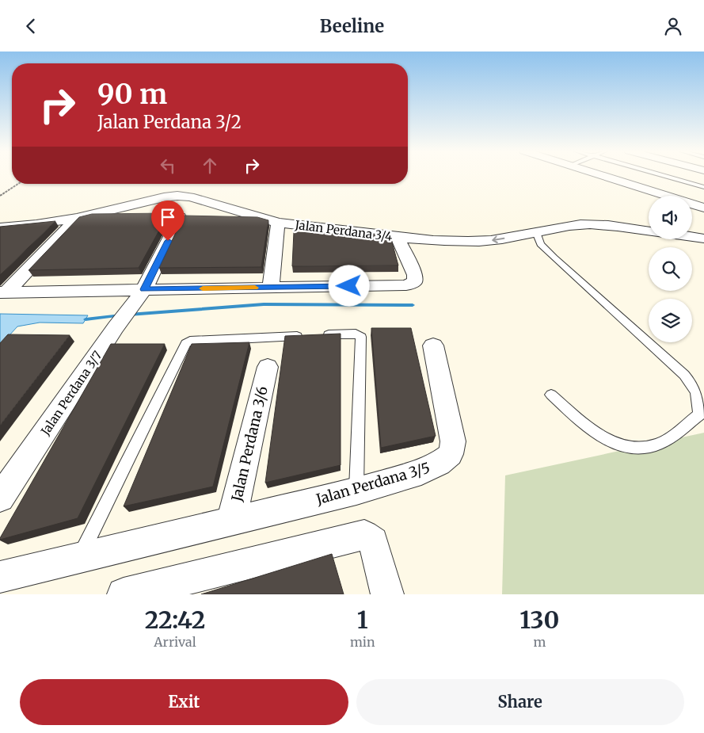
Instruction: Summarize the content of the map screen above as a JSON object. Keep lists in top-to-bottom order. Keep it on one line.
{"streets":{"street":["Jalan Perdana 3/4","Jalan Perdana 3/7","Jalan Perdana 3/6","Jalan Perdana 3/5"]},"crossings":[["Jalan Perdana 3/4","Jalan Perdana 3/7"],["Jalan Perdana 3/6","Jalan Perdana 3/5"]],"page":{"header":"Beeline","turn":["90 m","Jalan Perdana 3/2"],"eta":["22:42","Arrival","1","min","130","m"],"buttons":["Exit","Share"]}}
